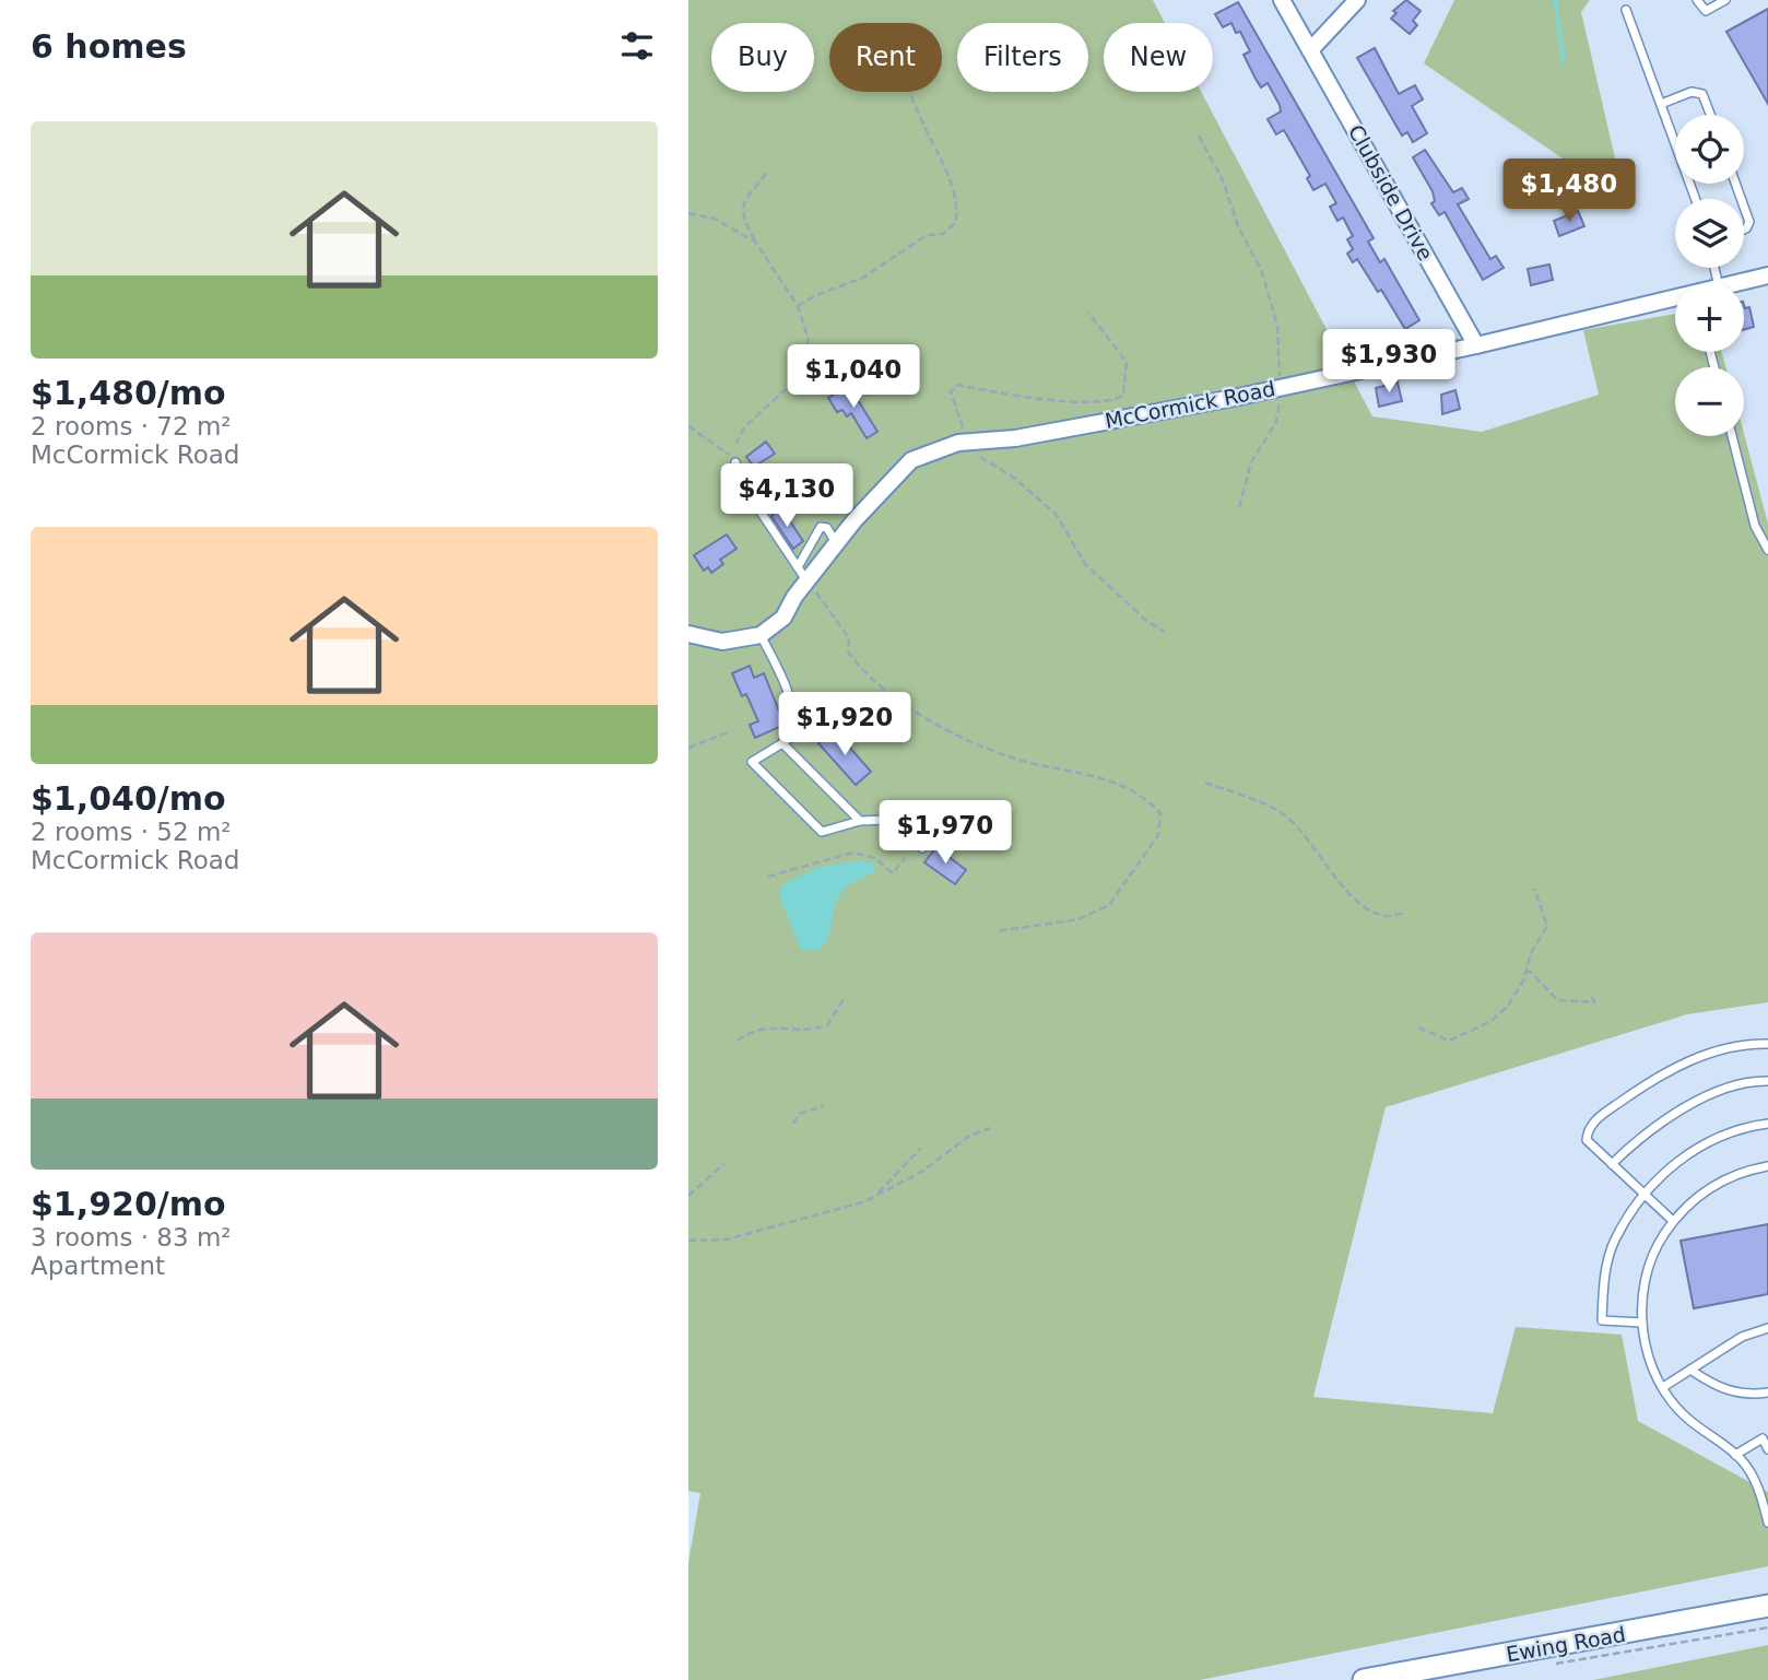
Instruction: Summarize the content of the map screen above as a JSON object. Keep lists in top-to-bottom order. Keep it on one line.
{"streets":{"street":["Clubside Drive","McCormick Road","Ewing Road"]},"crossings":[["Clubside Drive","McCormick Road"]],"page":{"heading":"6 homes","chip":["Buy","Rent","Filters","New"],"list":[{"name":"$1,480/mo","note":"2 rooms · 72 m² · McCormick Road"},{"name":"$1,040/mo","note":"2 rooms · 52 m² · McCormick Road"},{"name":"$1,920/mo","note":"3 rooms · 83 m² · Apartment"}],"map_buttons":["+","−"],"price":["$1,480","$1,930","$1,040","$4,130","$1,920","$1,970"]}}
